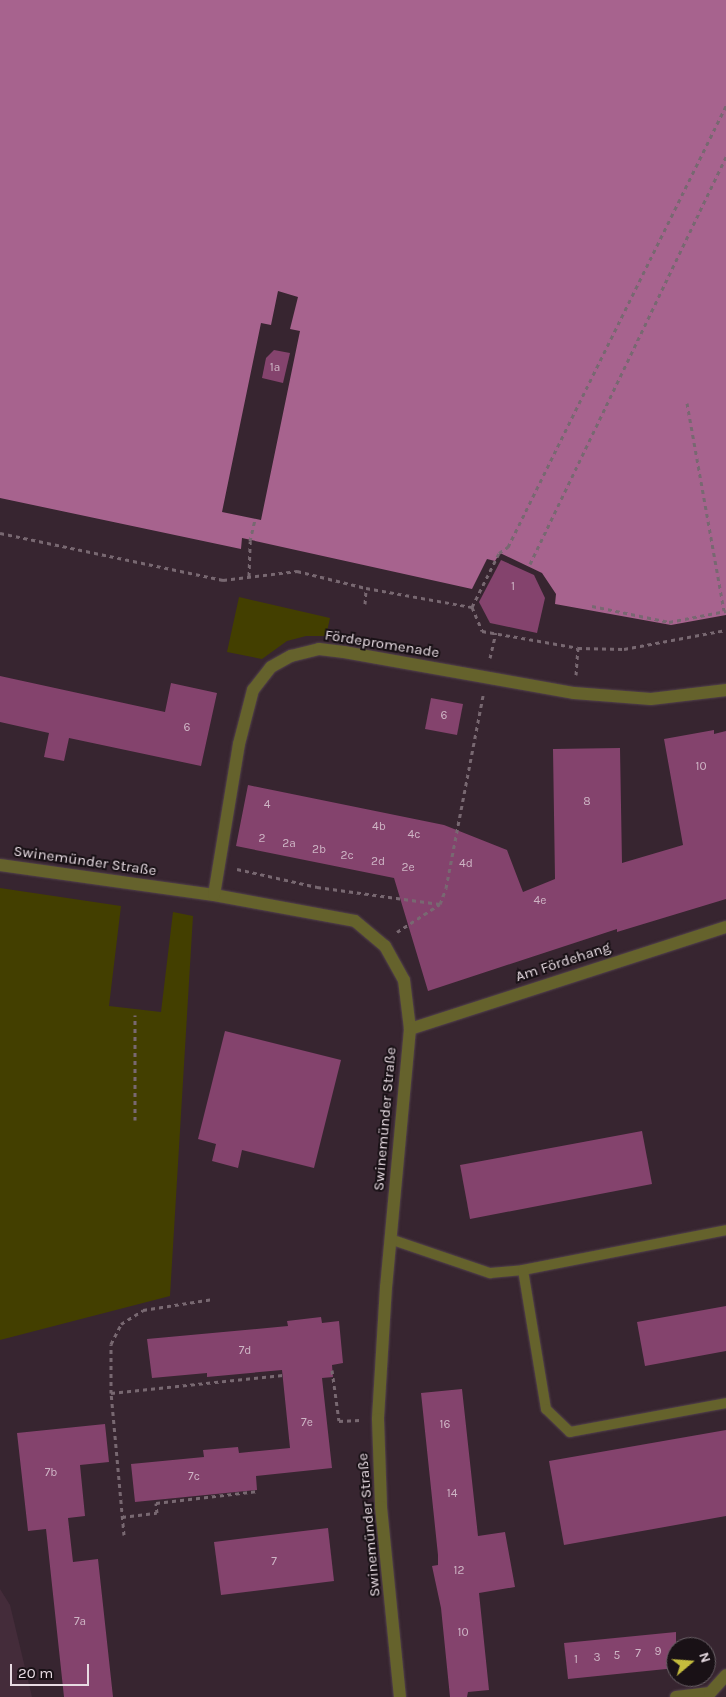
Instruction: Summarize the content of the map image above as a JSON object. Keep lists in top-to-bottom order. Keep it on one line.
{"streets":{"street":["Fördepromenade","Swinemünder Straße","Am Fördehang"]},"crossings":[["Fördepromenade","Swinemünder Straße"],["Swinemünder Straße","Am Fördehang"]],"house_numbers":["1a","1","6","6","10","8","4","4b","4c","2","2a","2b","2c","2d","4d","2e","4e","7d","7e","16","7b","7c","14","7","12","7a","10","9","7","5","3","1"],"scale_bar":"20 m","north":"right"}
